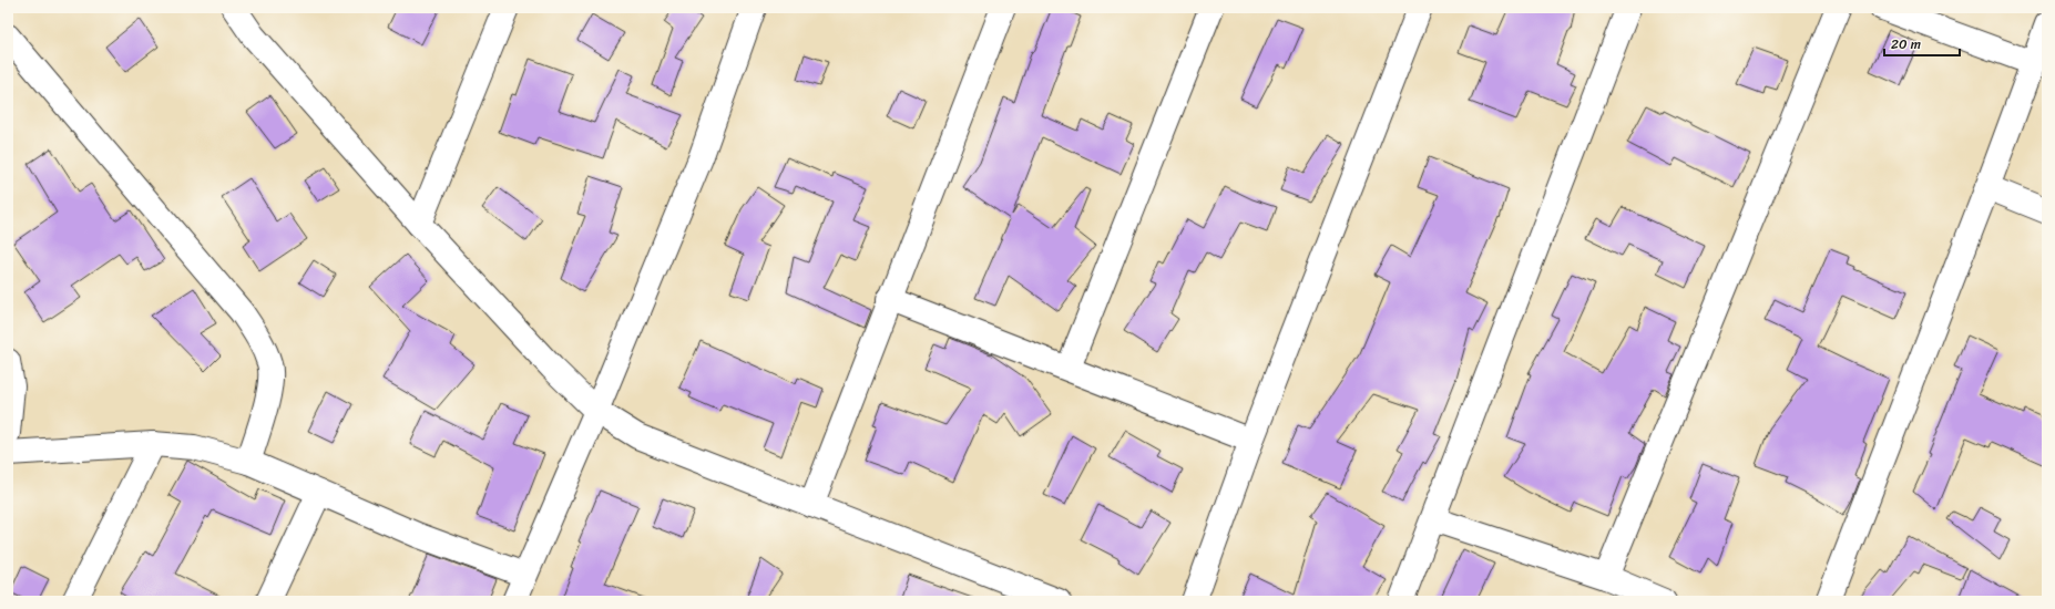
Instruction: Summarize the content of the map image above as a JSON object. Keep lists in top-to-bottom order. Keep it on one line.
{"scale_bar":"20 m"}
